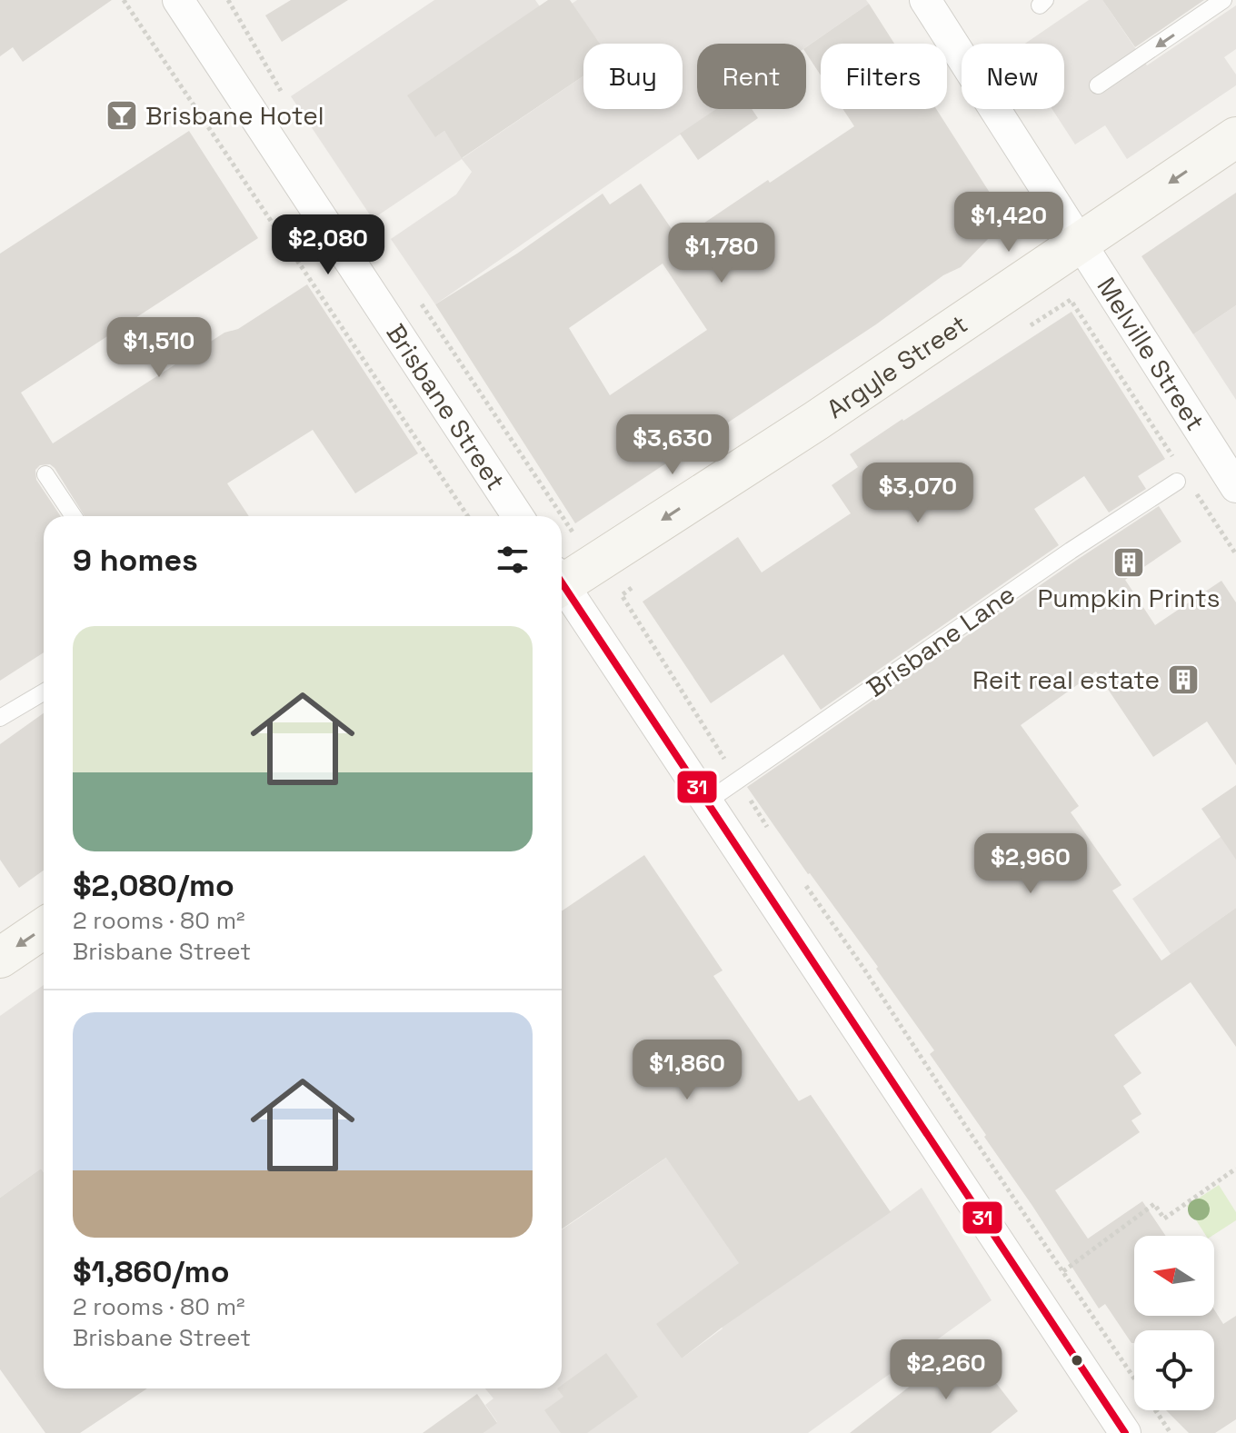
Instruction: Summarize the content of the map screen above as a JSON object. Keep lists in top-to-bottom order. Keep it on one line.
{"streets":{"main road":["Argyle Street"],"street":["Melville Street","Brisbane Street"],"lane":["Brisbane Lane"]},"crossings":[["Melville Street","Argyle Street"]],"one_way":["Argyle Street"],"places":{"bar":["Brisbane Hotel"],"building":["Pumpkin Prints","Reit real estate"]},"lines":["transit line 31"],"north":"left","page":{"chip":["Buy","Rent","Filters","New"],"price":["$1,420","$2,080","$1,780","$1,510","$3,630","$3,070","$2,960","$1,860","$2,260"],"heading":"9 homes","list":[{"name":"$2,080/mo","note":"2 rooms · 80 m² · Brisbane Street"},{"name":"$1,860/mo","note":"2 rooms · 80 m² · Brisbane Street"}]}}
